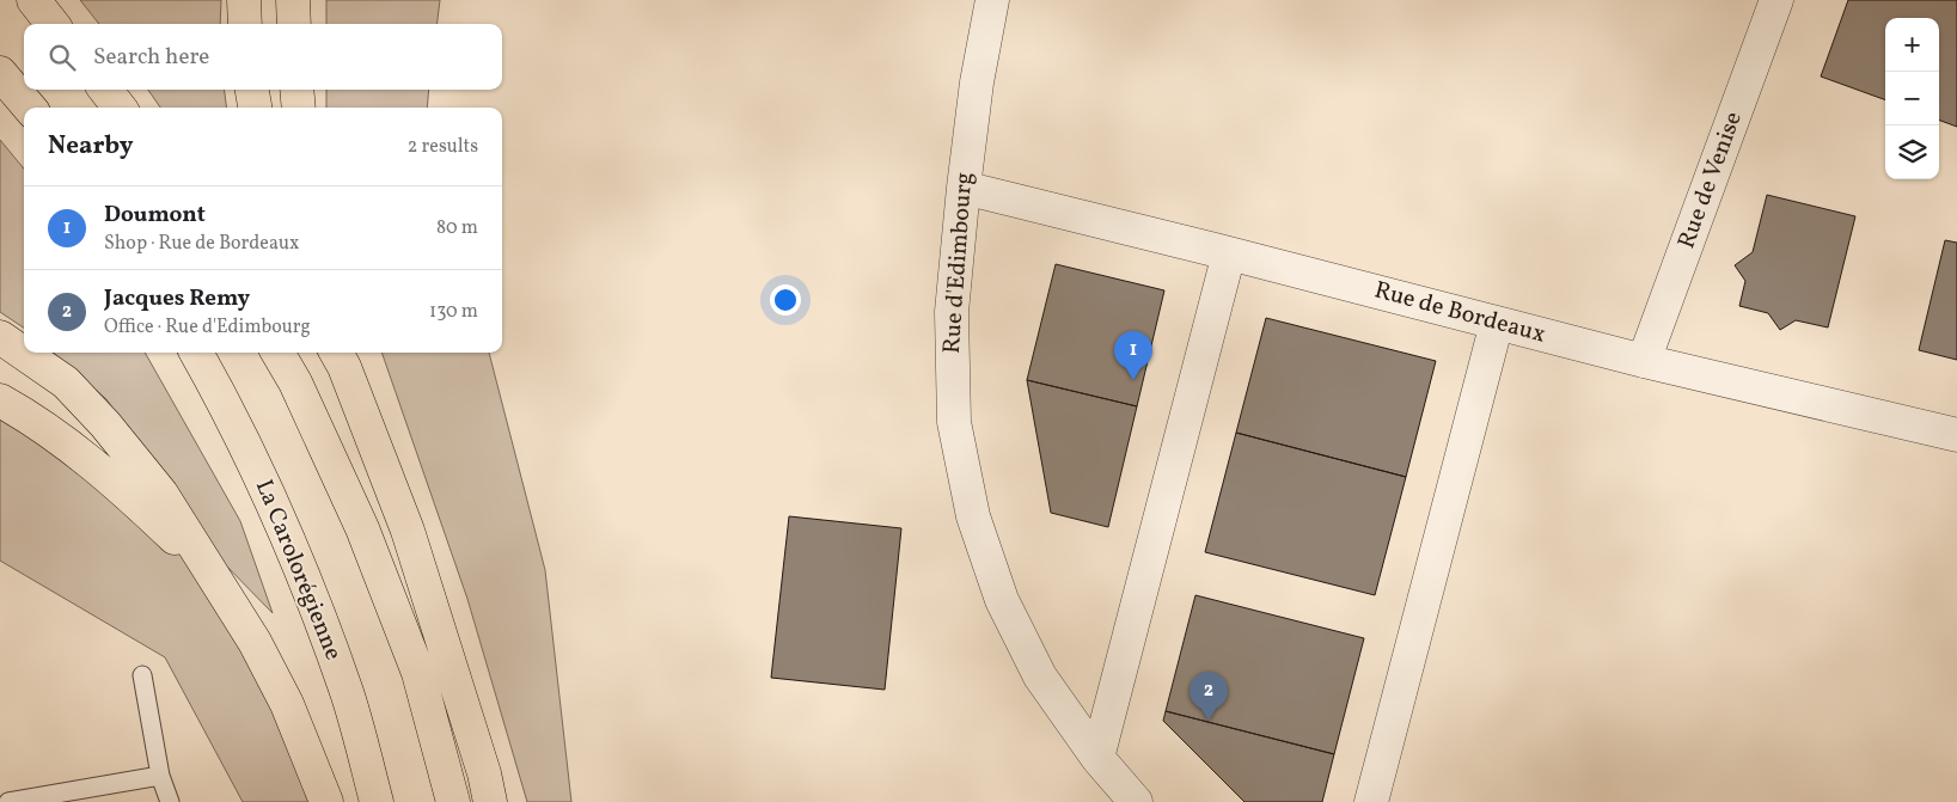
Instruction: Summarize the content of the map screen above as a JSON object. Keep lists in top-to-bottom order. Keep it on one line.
{"streets":{"highway":["La Carolorégienne"],"street":["Rue de Venise","Rue d'Edimbourg","Rue de Bordeaux"]},"crossings":[["Rue de Venise","Rue de Bordeaux"],["Rue d'Edimbourg","Rue de Bordeaux"]],"page":{"map_buttons":["+","−"],"search":"Search here","heading":["Nearby","2 results"],"list":[{"mark":"1","name":"Doumont","note":"Shop · Rue de Bordeaux","value":"80 m"},{"mark":"2","name":"Jacques Remy","note":"Office · Rue d'Edimbourg","value":"130 m"}],"pins":["1","2"]}}
